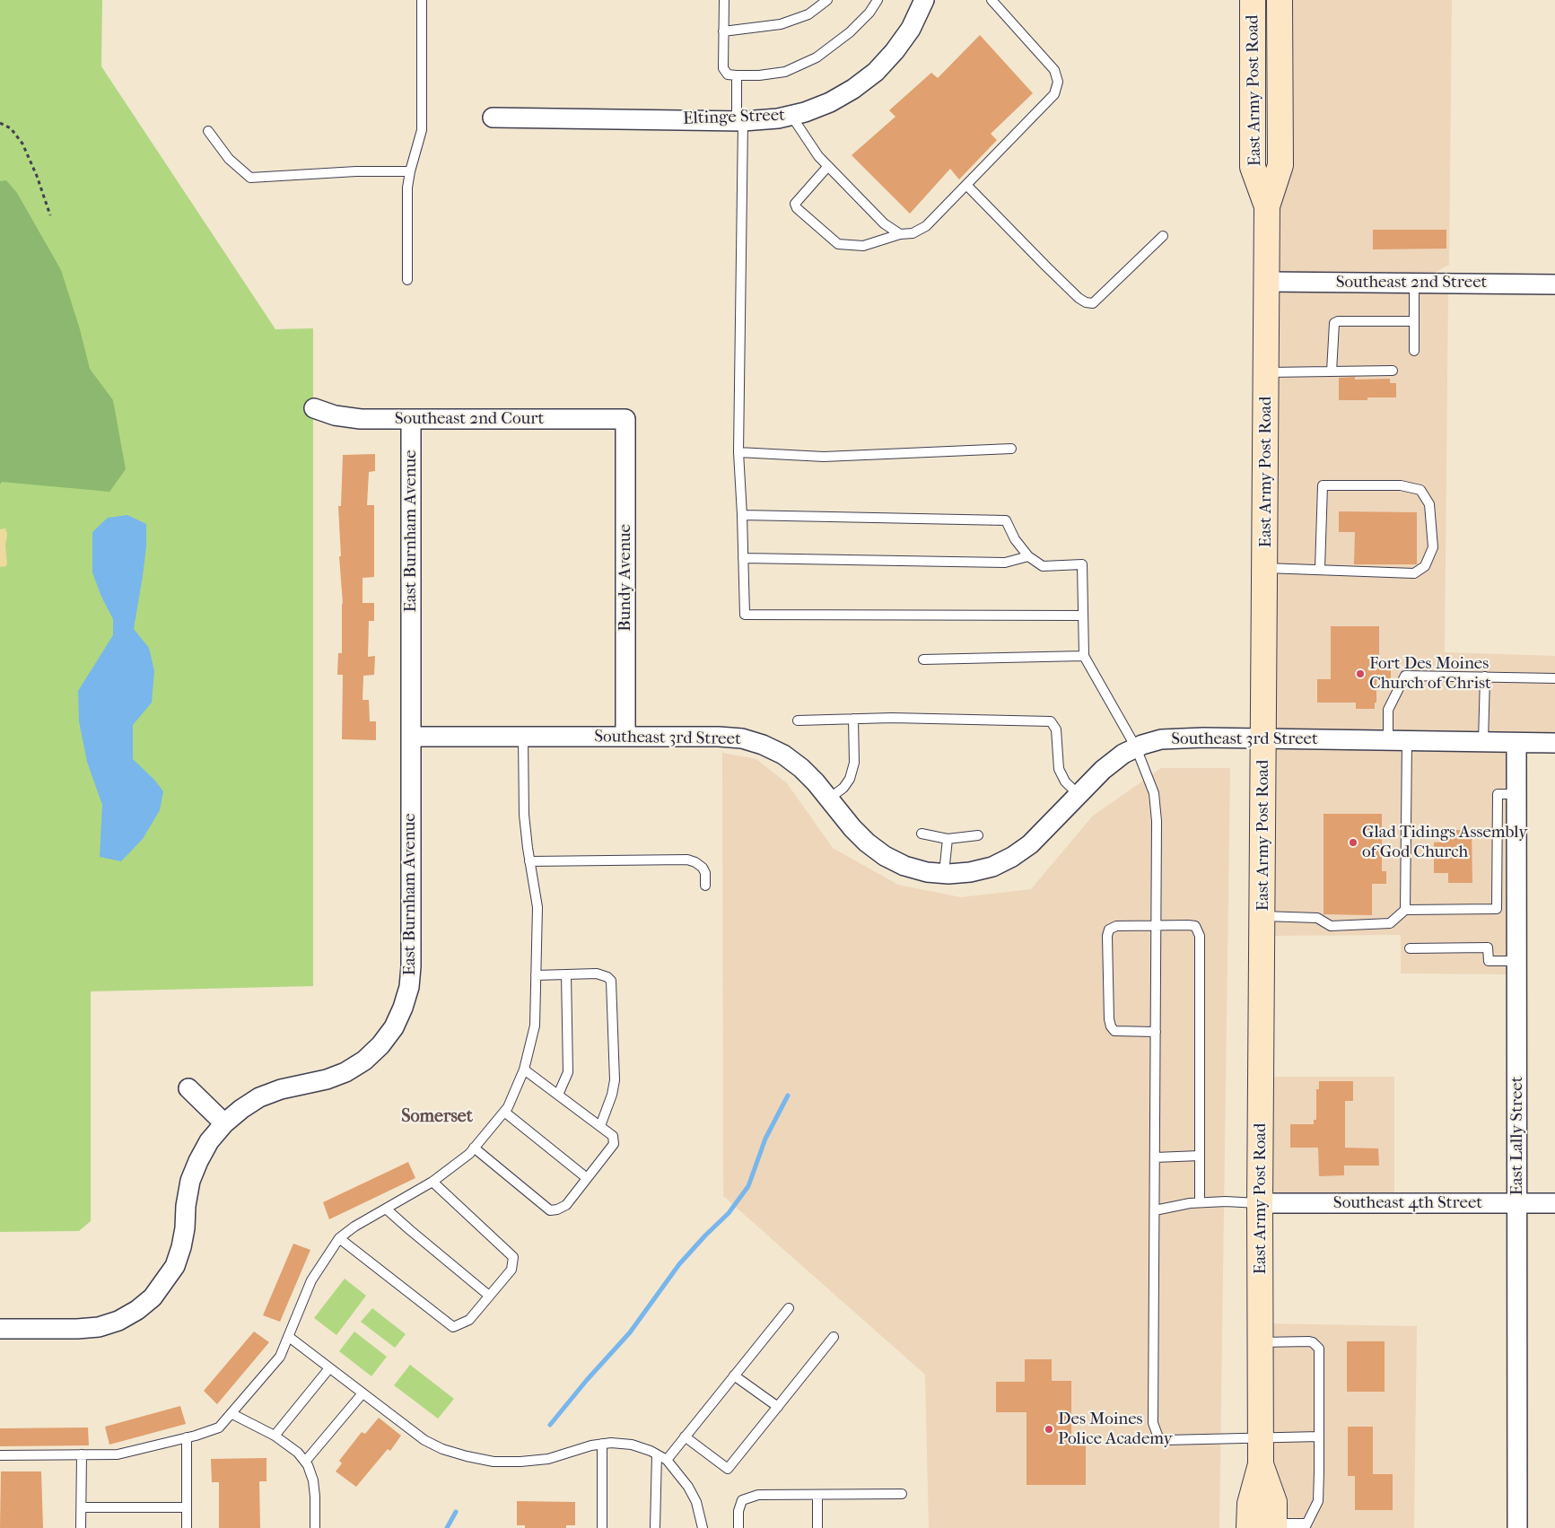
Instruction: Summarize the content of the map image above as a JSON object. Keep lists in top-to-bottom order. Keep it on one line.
{"streets":{"main road":["East Army Post Road"],"street":["Eltinge Street","Southeast 2nd Street","Southeast 2nd Court","East Burnham Avenue","Bundy Avenue","Southeast 3rd Street","East Lally Street","Southeast 4th Street"]},"crossings":[["East Army Post Road","Southeast 2nd Street"],["East Army Post Road","Southeast 3rd Street"],["East Army Post Road","Southeast 4th Street"],["Southeast 2nd Court","East Burnham Avenue"],["Southeast 2nd Court","Bundy Avenue"],["East Burnham Avenue","Southeast 3rd Street"],["Bundy Avenue","Southeast 3rd Street"],["Southeast 3rd Street","East Lally Street"],["East Lally Street","Southeast 4th Street"]],"districts":["Somerset"],"places":["Fort Des Moines Church of Christ","Glad Tidings Assembly of God Church","Des Moines Police Academy"]}
